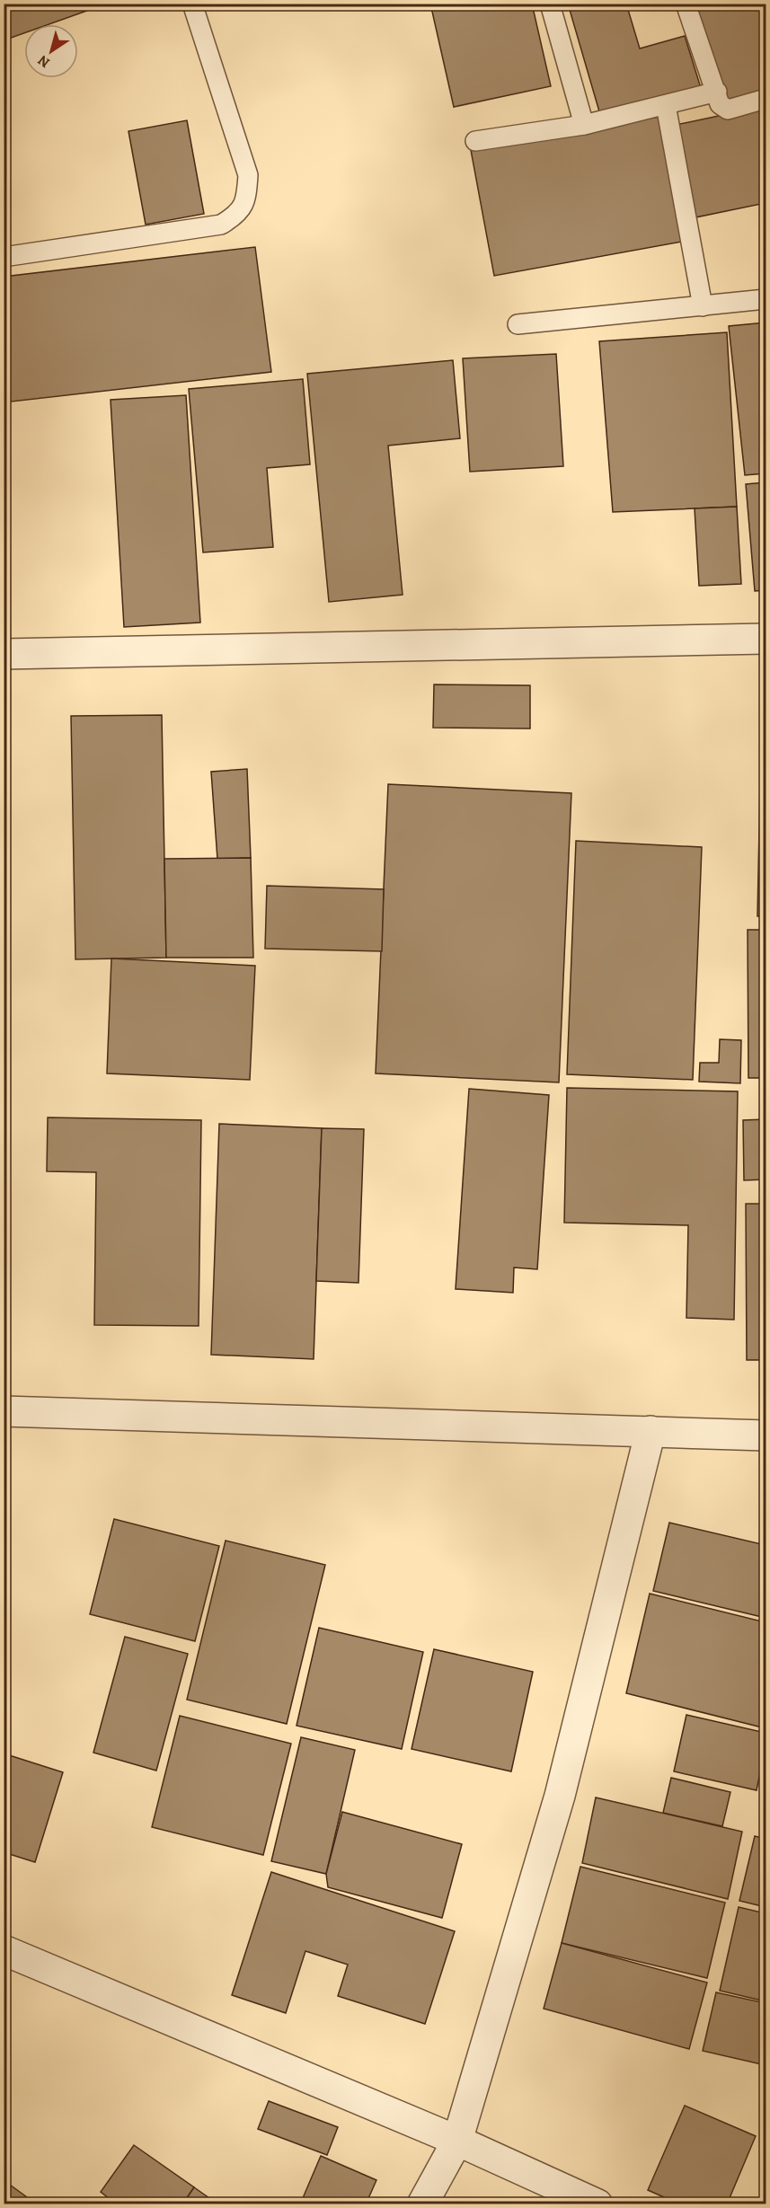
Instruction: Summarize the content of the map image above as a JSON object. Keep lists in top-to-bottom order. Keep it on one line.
{"north":"bottom left"}
